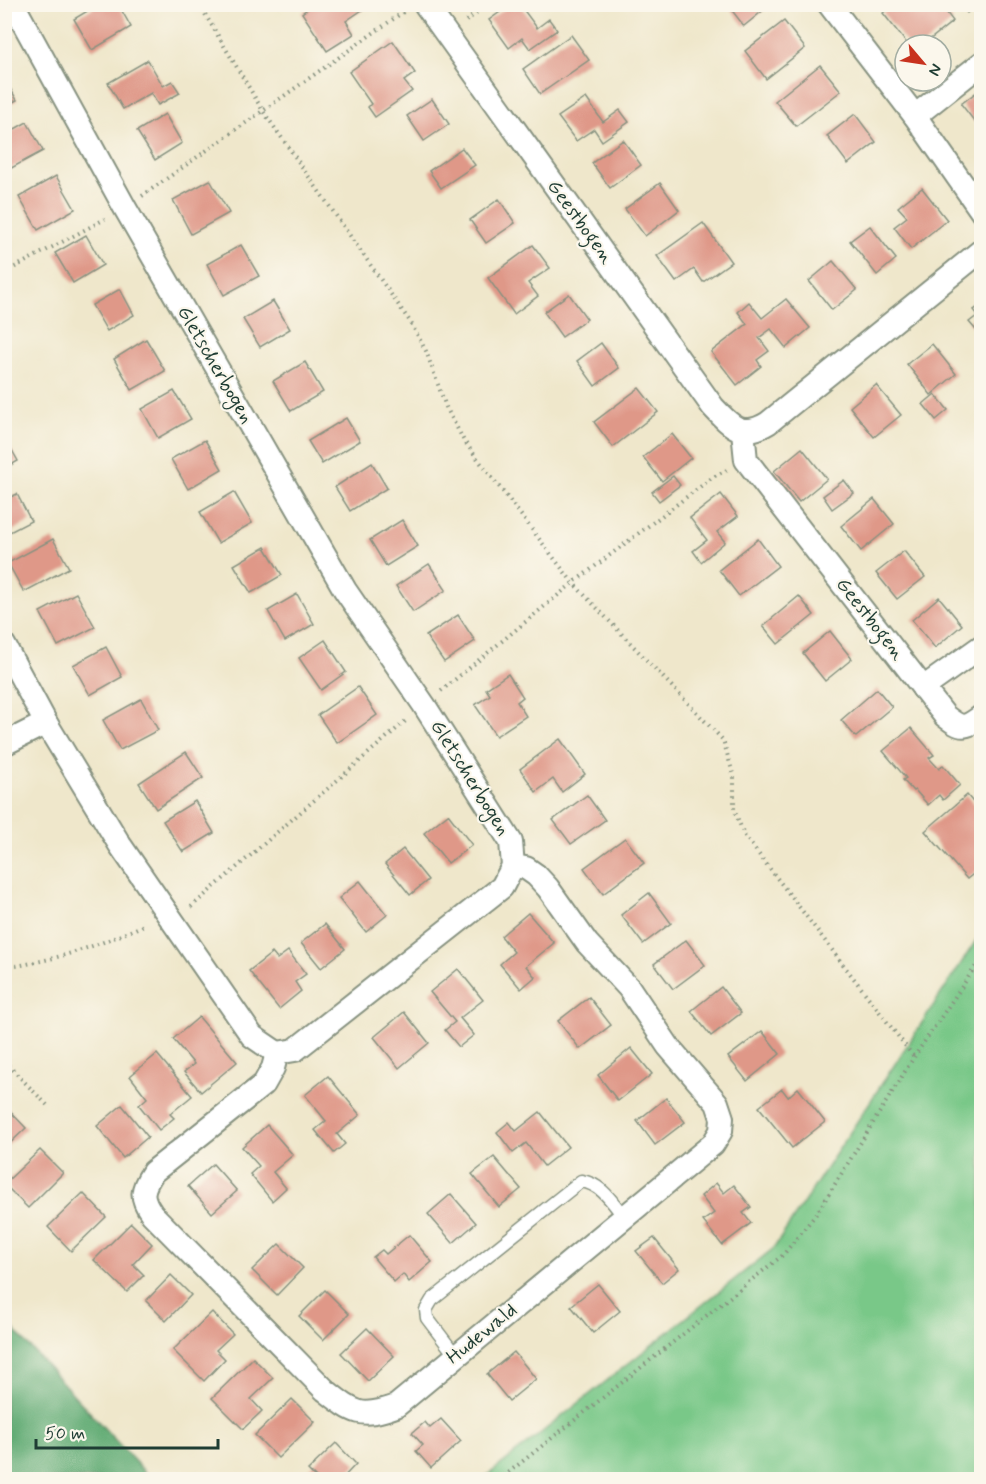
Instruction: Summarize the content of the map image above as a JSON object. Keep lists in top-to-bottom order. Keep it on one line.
{"streets":{"street":["Geestbogen","Gletscherbogen","Hudewald"]},"crossings":[["Gletscherbogen","Hudewald"]],"scale_bar":"50 m","north":"bottom right"}
